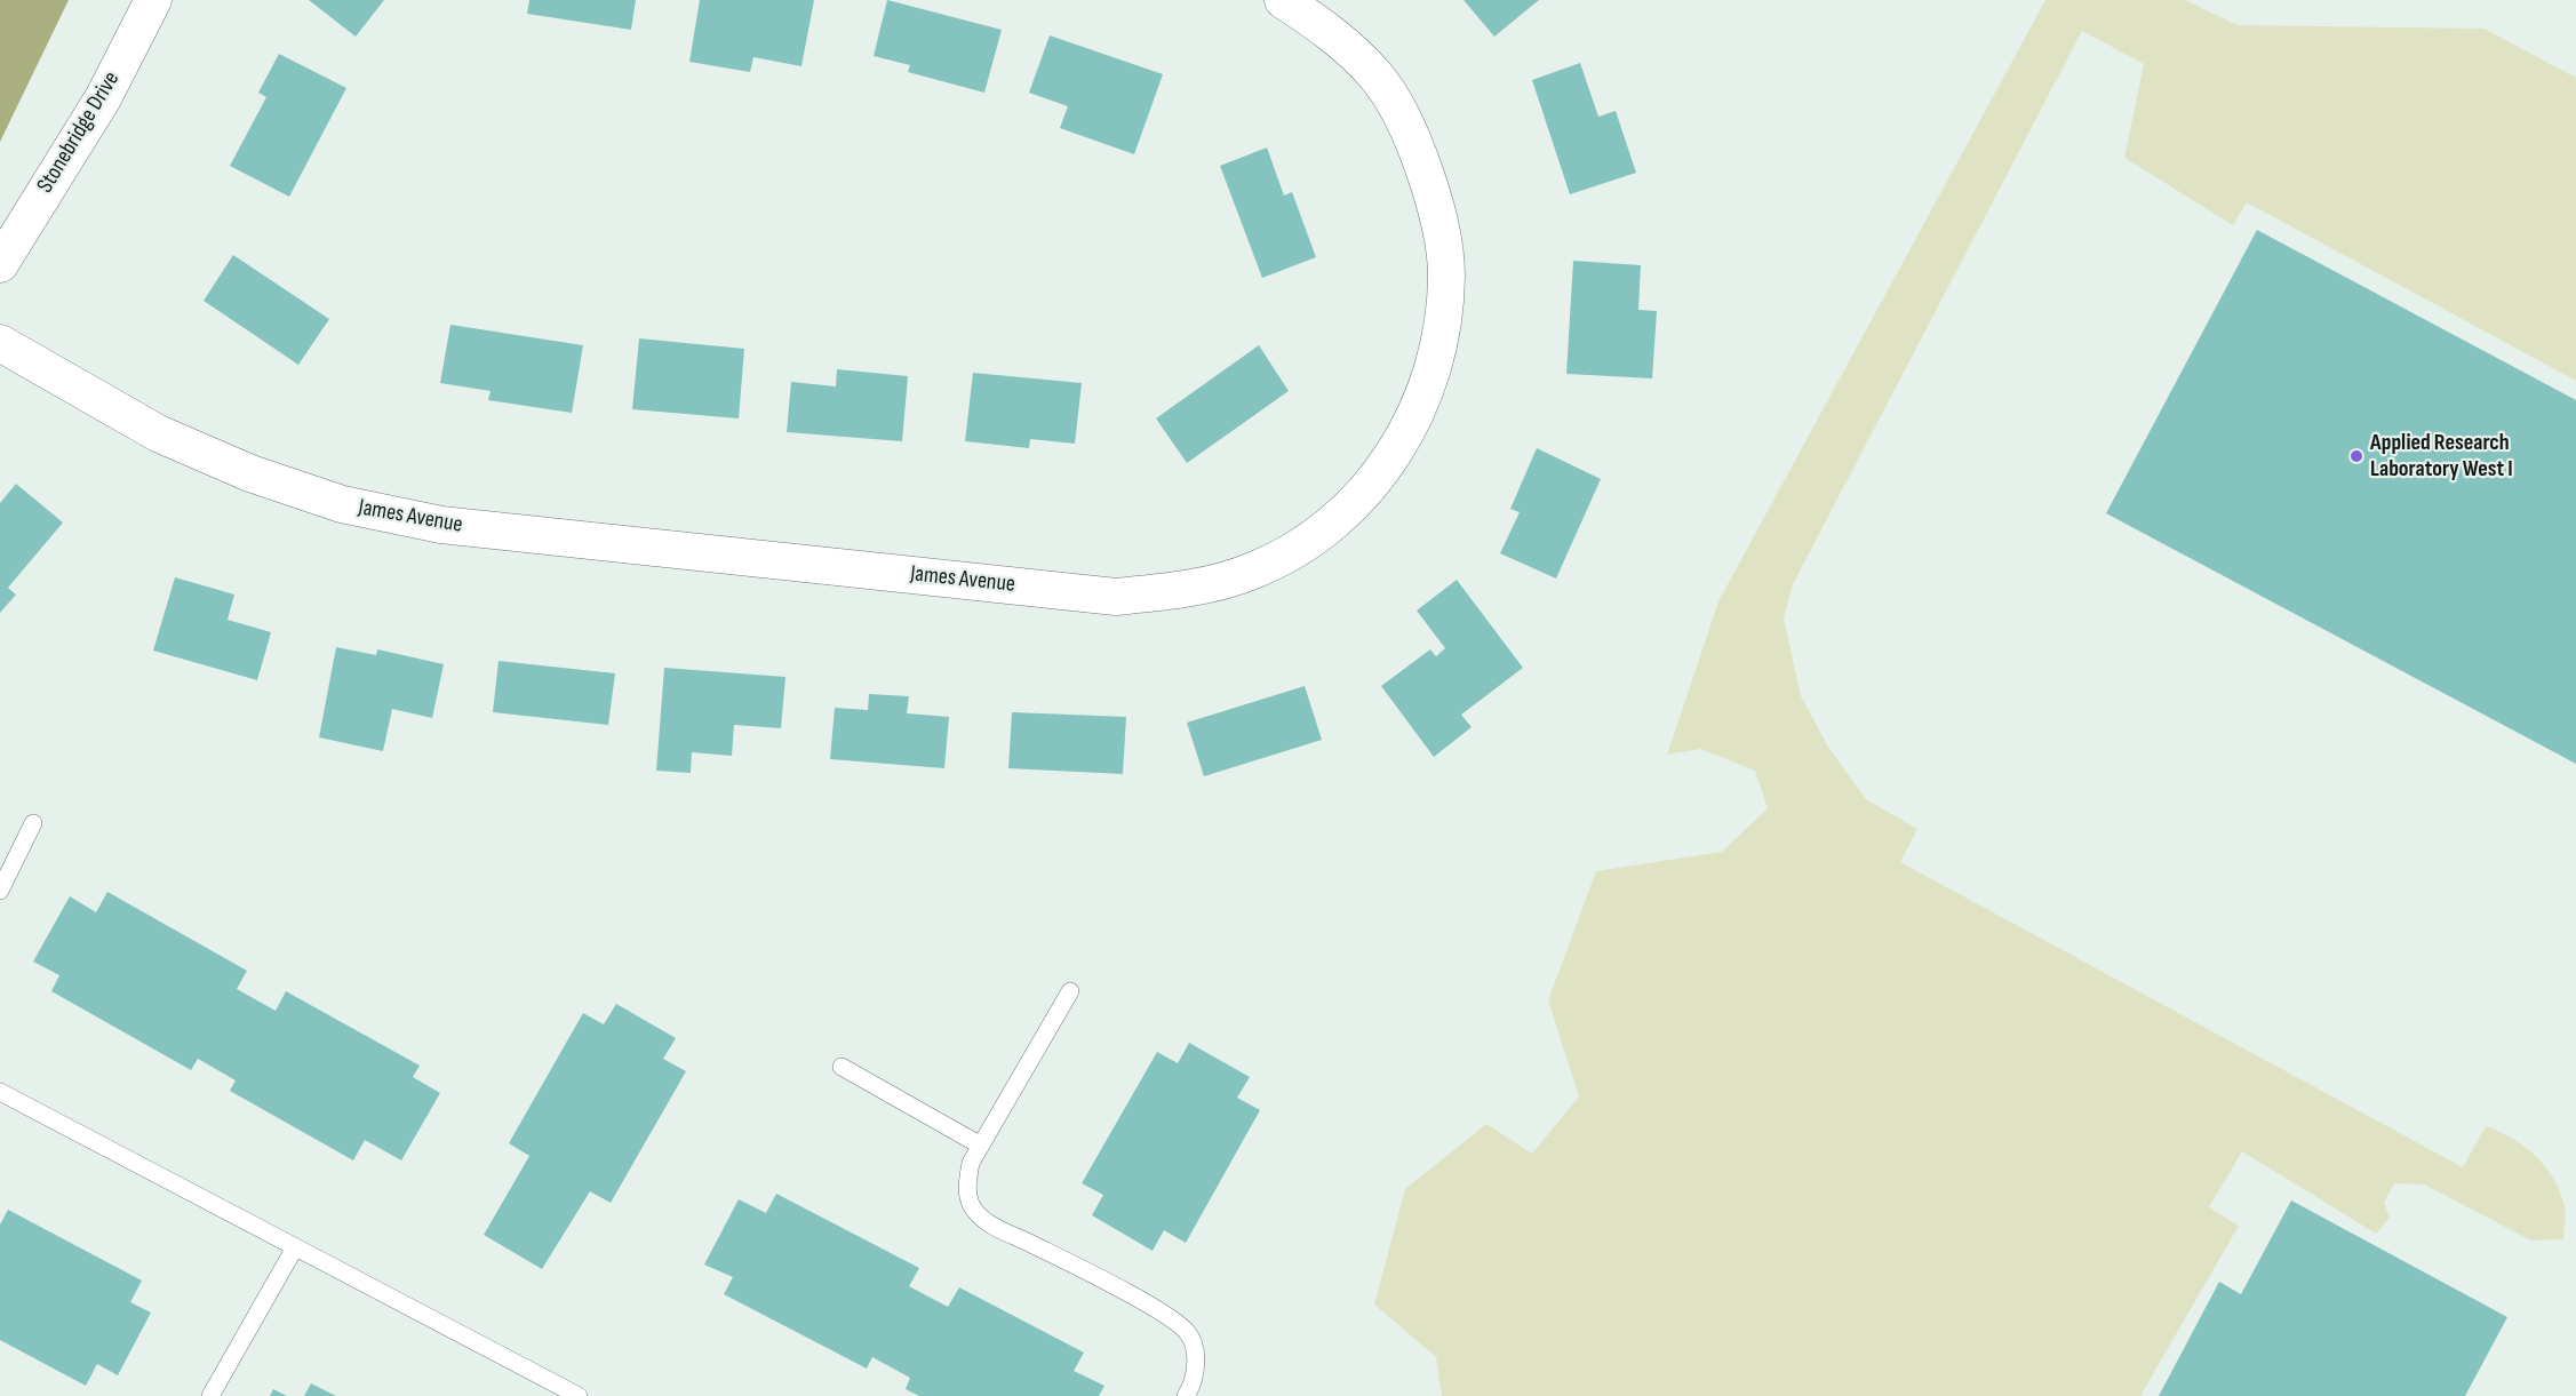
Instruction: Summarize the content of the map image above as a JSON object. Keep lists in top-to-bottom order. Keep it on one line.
{"streets":{"street":["Stonebridge Drive","James Avenue"]},"places":["Applied Research Laboratory West I"]}
